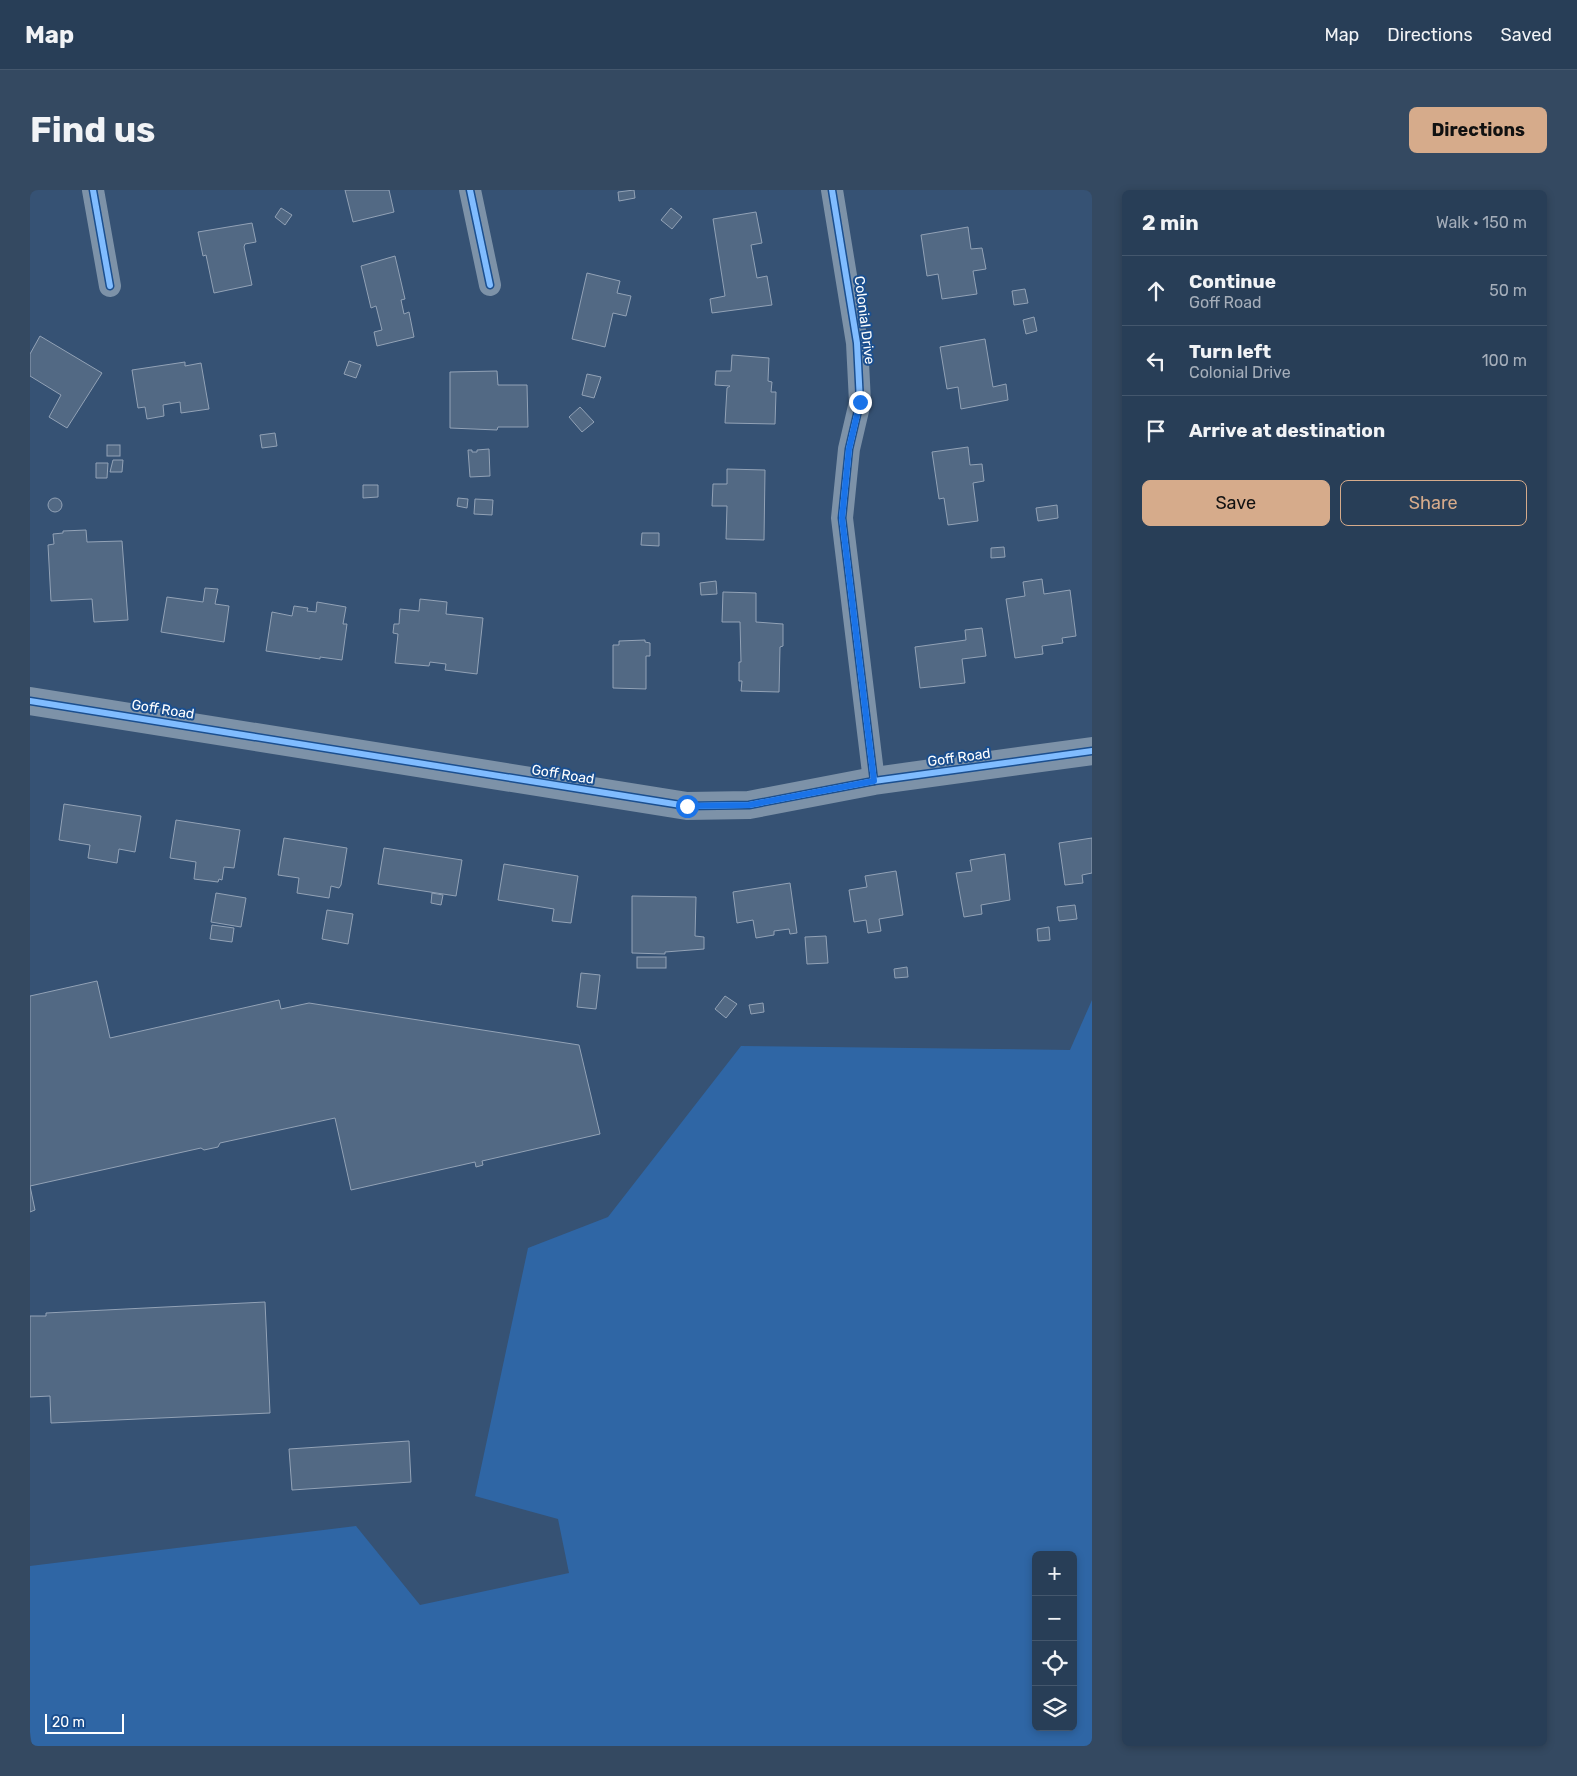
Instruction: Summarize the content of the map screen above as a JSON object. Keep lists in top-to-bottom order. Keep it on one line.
{"streets":{"street":["Colonial Drive","Goff Road"]},"crossings":[["Colonial Drive","Goff Road"]],"scale_bar":"20 m","page":{"header":"Map","nav":["Map","Directions","Saved"],"buttons":["Directions",["Save","Share"]],"title":"Find us","heading":["2 min","Walk · 150 m"],"list":[["Continue","Goff Road","50 m"],["Turn left","Colonial Drive","100 m"],"Arrive at destination"],"map_buttons":["+","−"],"scale":"20 m"}}
